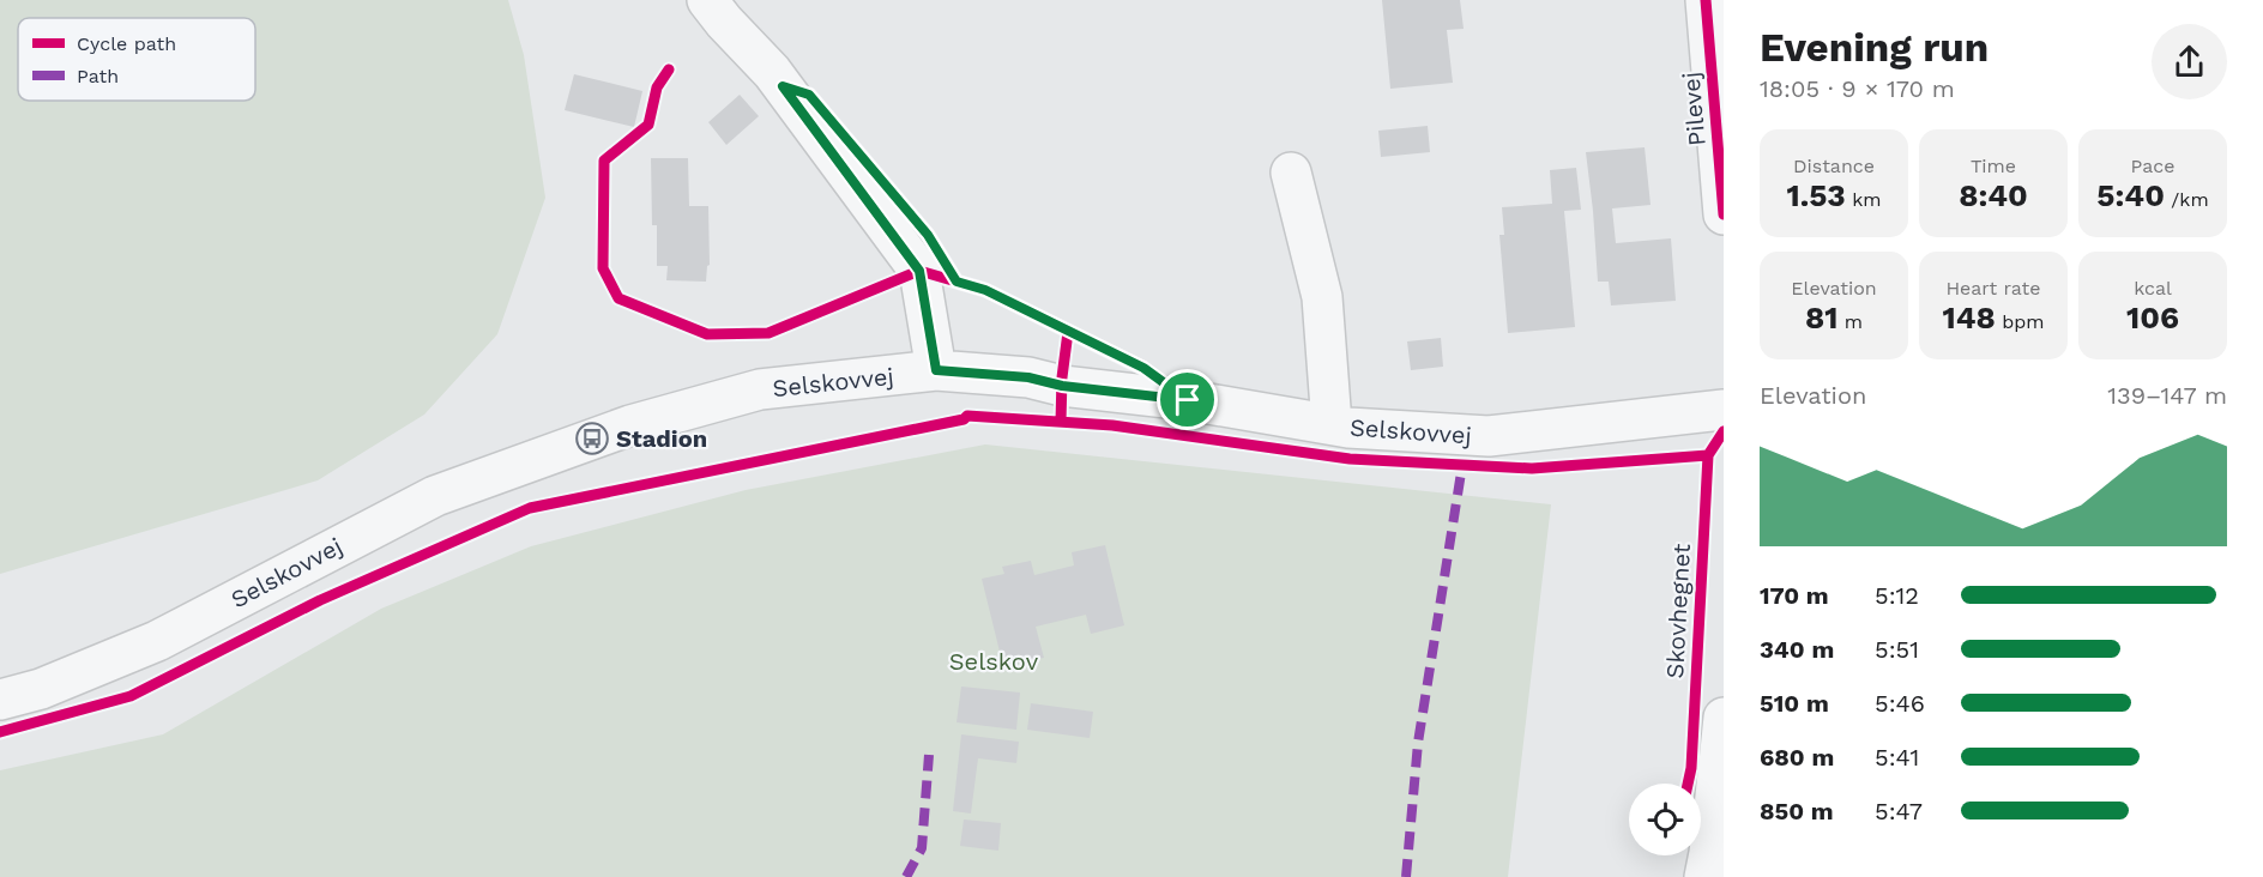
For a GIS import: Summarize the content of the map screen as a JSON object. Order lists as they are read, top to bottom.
{
  "streets": {
    "street": ["Pilevej", "Selskovvej"],
    "cycle path": ["Skovhegnet"]
  },
  "parks": ["Selskov"],
  "places": {
    "bus stop": ["Stadion"]
  },
  "legend": ["Cycle path", "Path"],
  "page": {
    "heading": ["Evening run", "18:05 · 9 × 170 m"],
    "stats": [
      ["Distance", "1.53 km"],
      ["Time", "8:40"],
      ["Pace", "5:40 /km"],
      ["Elevation", "81 m"],
      ["Heart rate", "148 bpm"],
      ["kcal", "106"]
    ],
    "chart": ["Elevation", "139–147 m"],
    "list": [
      {
        "name": "170 m",
        "note": "5:12"
      },
      {
        "name": "340 m",
        "note": "5:51"
      },
      {
        "name": "510 m",
        "note": "5:46"
      },
      {
        "name": "680 m",
        "note": "5:41"
      },
      {
        "name": "850 m",
        "note": "5:47"
      }
    ]
  }
}
